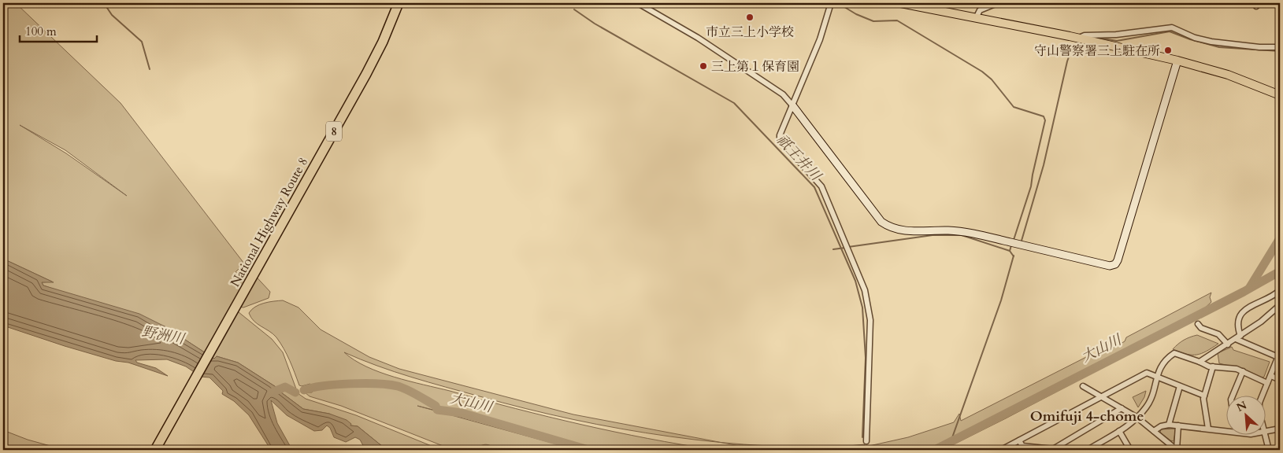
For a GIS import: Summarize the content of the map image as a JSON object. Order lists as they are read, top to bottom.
{
  "streets": {
    "highway": ["8", "National Highway Route 8"]
  },
  "districts": ["Omifuji 4-chome"],
  "water": ["祇王井川", "野洲川", "大山川"],
  "places": ["市立三上小学校", "守山警察署三上駐在所", "三上第１保育園"],
  "scale_bar": "100 m",
  "north": "top left"
}
